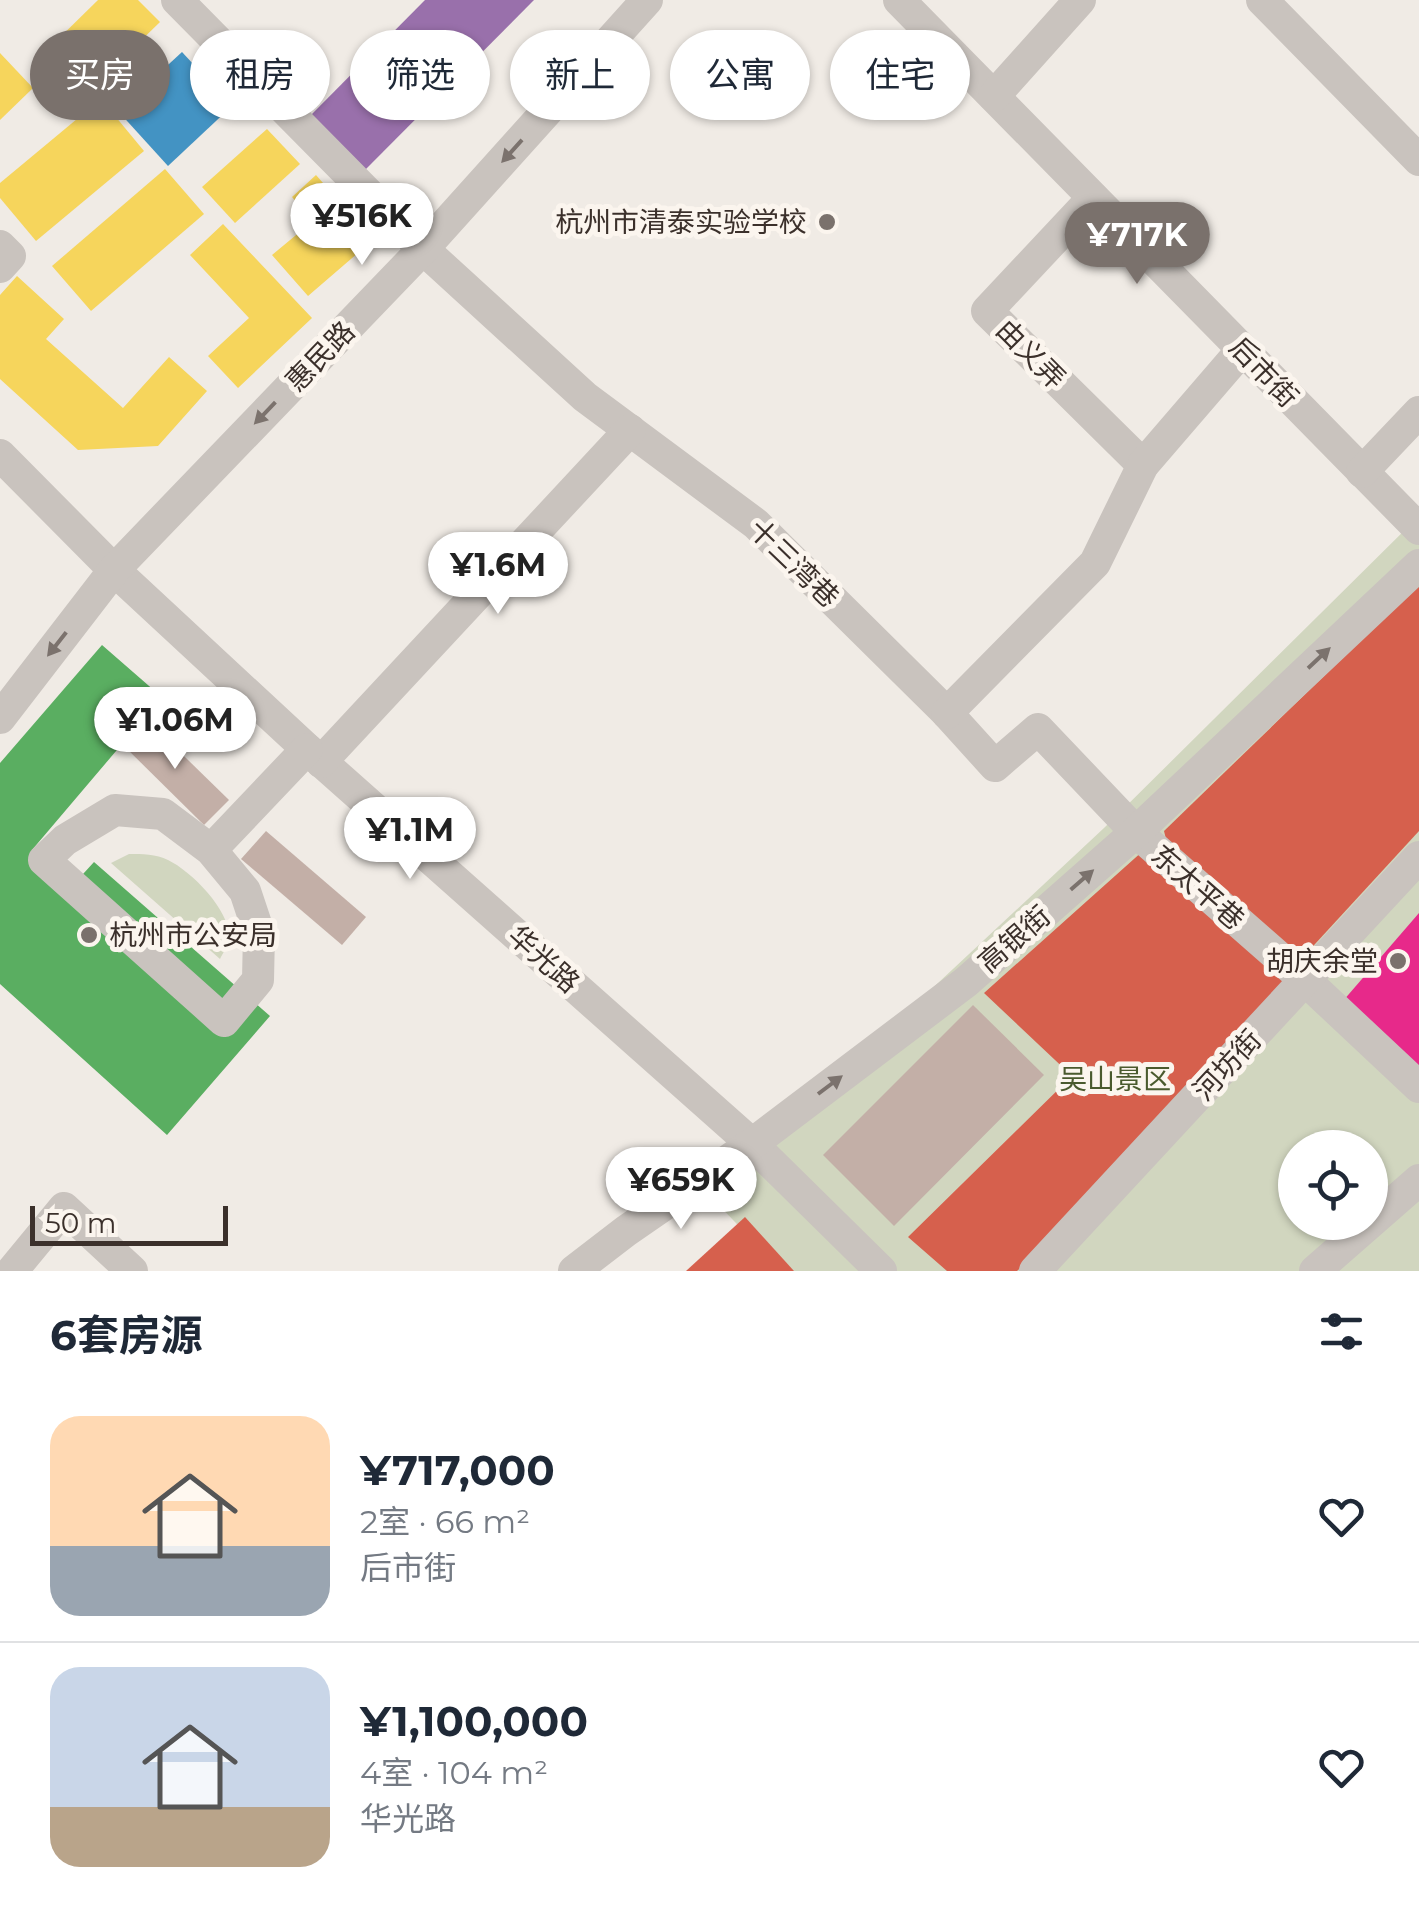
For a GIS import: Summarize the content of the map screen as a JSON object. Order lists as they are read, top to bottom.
{
  "streets": {
    "street": [
      "由义弄",
      "惠民路",
      "后市街",
      "十三湾巷",
      "东太平巷",
      "高银街",
      "华光路",
      "河坊街"
    ]
  },
  "crossings": [
    ["由义弄", "后市街"],
    ["惠民路", "十三湾巷"],
    ["惠民路", "华光路"],
    ["十三湾巷", "东太平巷"],
    ["十三湾巷", "高银街"],
    ["东太平巷", "高银街"],
    ["东太平巷", "河坊街"],
    ["高银街", "华光路"]
  ],
  "parks": ["吴山景区"],
  "places": ["杭州市清泰实验学校", "杭州市公安局", "胡庆余堂"],
  "scale_bar": "50 m",
  "page": {
    "chip": [
      "买房",
      "租房",
      "筛选",
      "新上",
      "公寓",
      "住宅"
    ],
    "price": [
      "¥516K",
      "¥717K",
      "¥1.6M",
      "¥1.06M",
      "¥1.1M",
      "¥659K"
    ],
    "scale": "50 m",
    "heading": "6套房源",
    "list": [
      {
        "name": "¥717,000",
        "note": "2室 · 66 m² · 后市街"
      },
      {
        "name": "¥1,100,000",
        "note": "4室 · 104 m² · 华光路"
      }
    ]
  }
}
